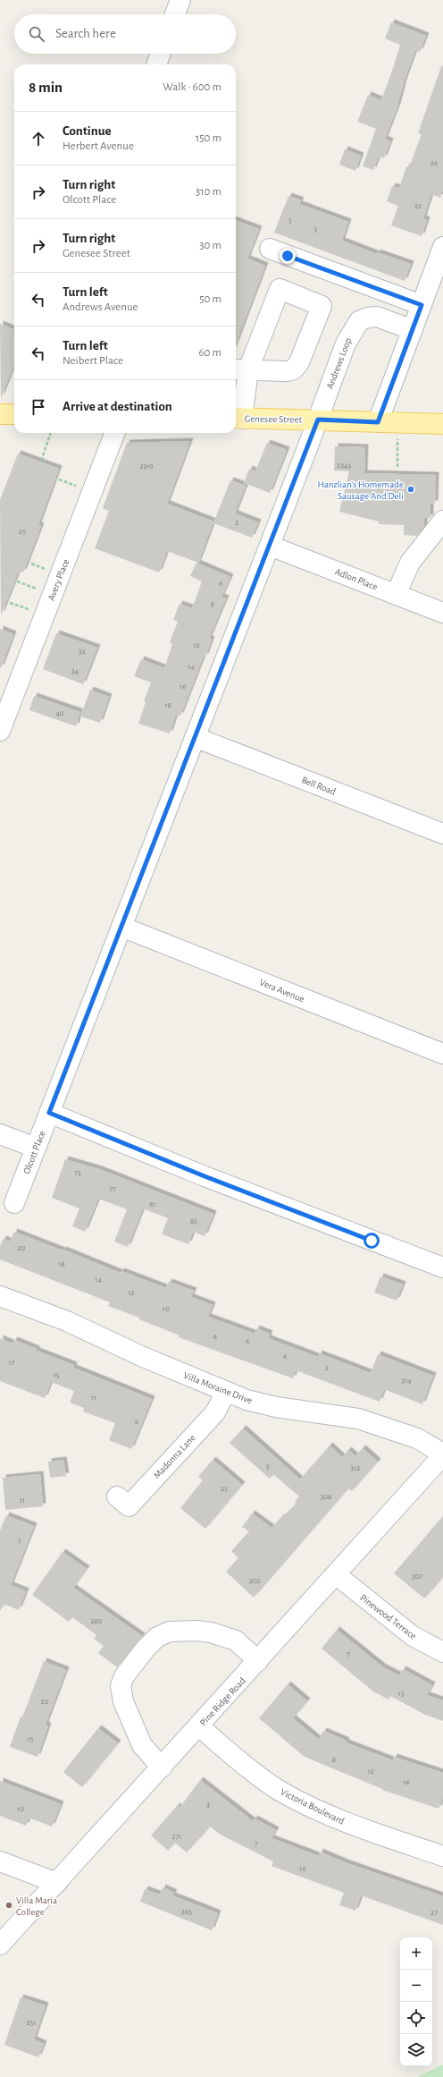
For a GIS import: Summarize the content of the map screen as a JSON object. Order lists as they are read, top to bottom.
{
  "streets": {
    "main road": ["Genesee Street"],
    "street": [
      "Andrews Loop",
      "Adlon Place",
      "Avery Place",
      "Bell Road",
      "Vera Avenue",
      "Olcott Place",
      "Villa Moraine Drive",
      "Madonna Lane",
      "Pinewood Terrace",
      "Pine Ridge Road",
      "Victoria Boulevard"
    ]
  },
  "crossings": [
    ["Andrews Loop", "Genesee Street"],
    ["Andrews Loop", "Olcott Place"],
    ["Genesee Street", "Olcott Place"],
    ["Adlon Place", "Olcott Place"],
    ["Bell Road", "Olcott Place"],
    ["Vera Avenue", "Olcott Place"],
    ["Villa Moraine Drive", "Madonna Lane"],
    ["Villa Moraine Drive", "Pine Ridge Road"],
    ["Pinewood Terrace", "Pine Ridge Road"],
    ["Pine Ridge Road", "Victoria Boulevard"]
  ],
  "places": ["Hanzlian's Homemade Sausage And Deli", "Villa Maria College"],
  "house_numbers": [
    "26",
    "22",
    "5",
    "3",
    "2343",
    "2319",
    "2",
    "25",
    "6",
    "8",
    "12",
    "32",
    "14",
    "34",
    "16",
    "18",
    "40",
    "73",
    "77",
    "81",
    "85",
    "20",
    "18",
    "14",
    "12",
    "10",
    "8",
    "6",
    "4",
    "17",
    "2",
    "15",
    "314",
    "11",
    "6",
    "5",
    "312",
    "25",
    "308",
    "11",
    "7",
    "307",
    "300",
    "280",
    "7",
    "13",
    "20",
    "15",
    "8",
    "12",
    "16",
    "3",
    "10",
    "271",
    "7",
    "19",
    "265",
    "27",
    "251"
  ],
  "page": {
    "search": "Search here",
    "heading": ["8 min", "Walk · 600 m"],
    "list": [
      ["Continue", "Herbert Avenue", "150 m"],
      ["Turn right", "Olcott Place", "310 m"],
      ["Turn right", "Genesee Street", "30 m"],
      ["Turn left", "Andrews Avenue", "50 m"],
      ["Turn left", "Neibert Place", "60 m"],
      "Arrive at destination"
    ],
    "map_buttons": ["+", "−"]
  }
}
